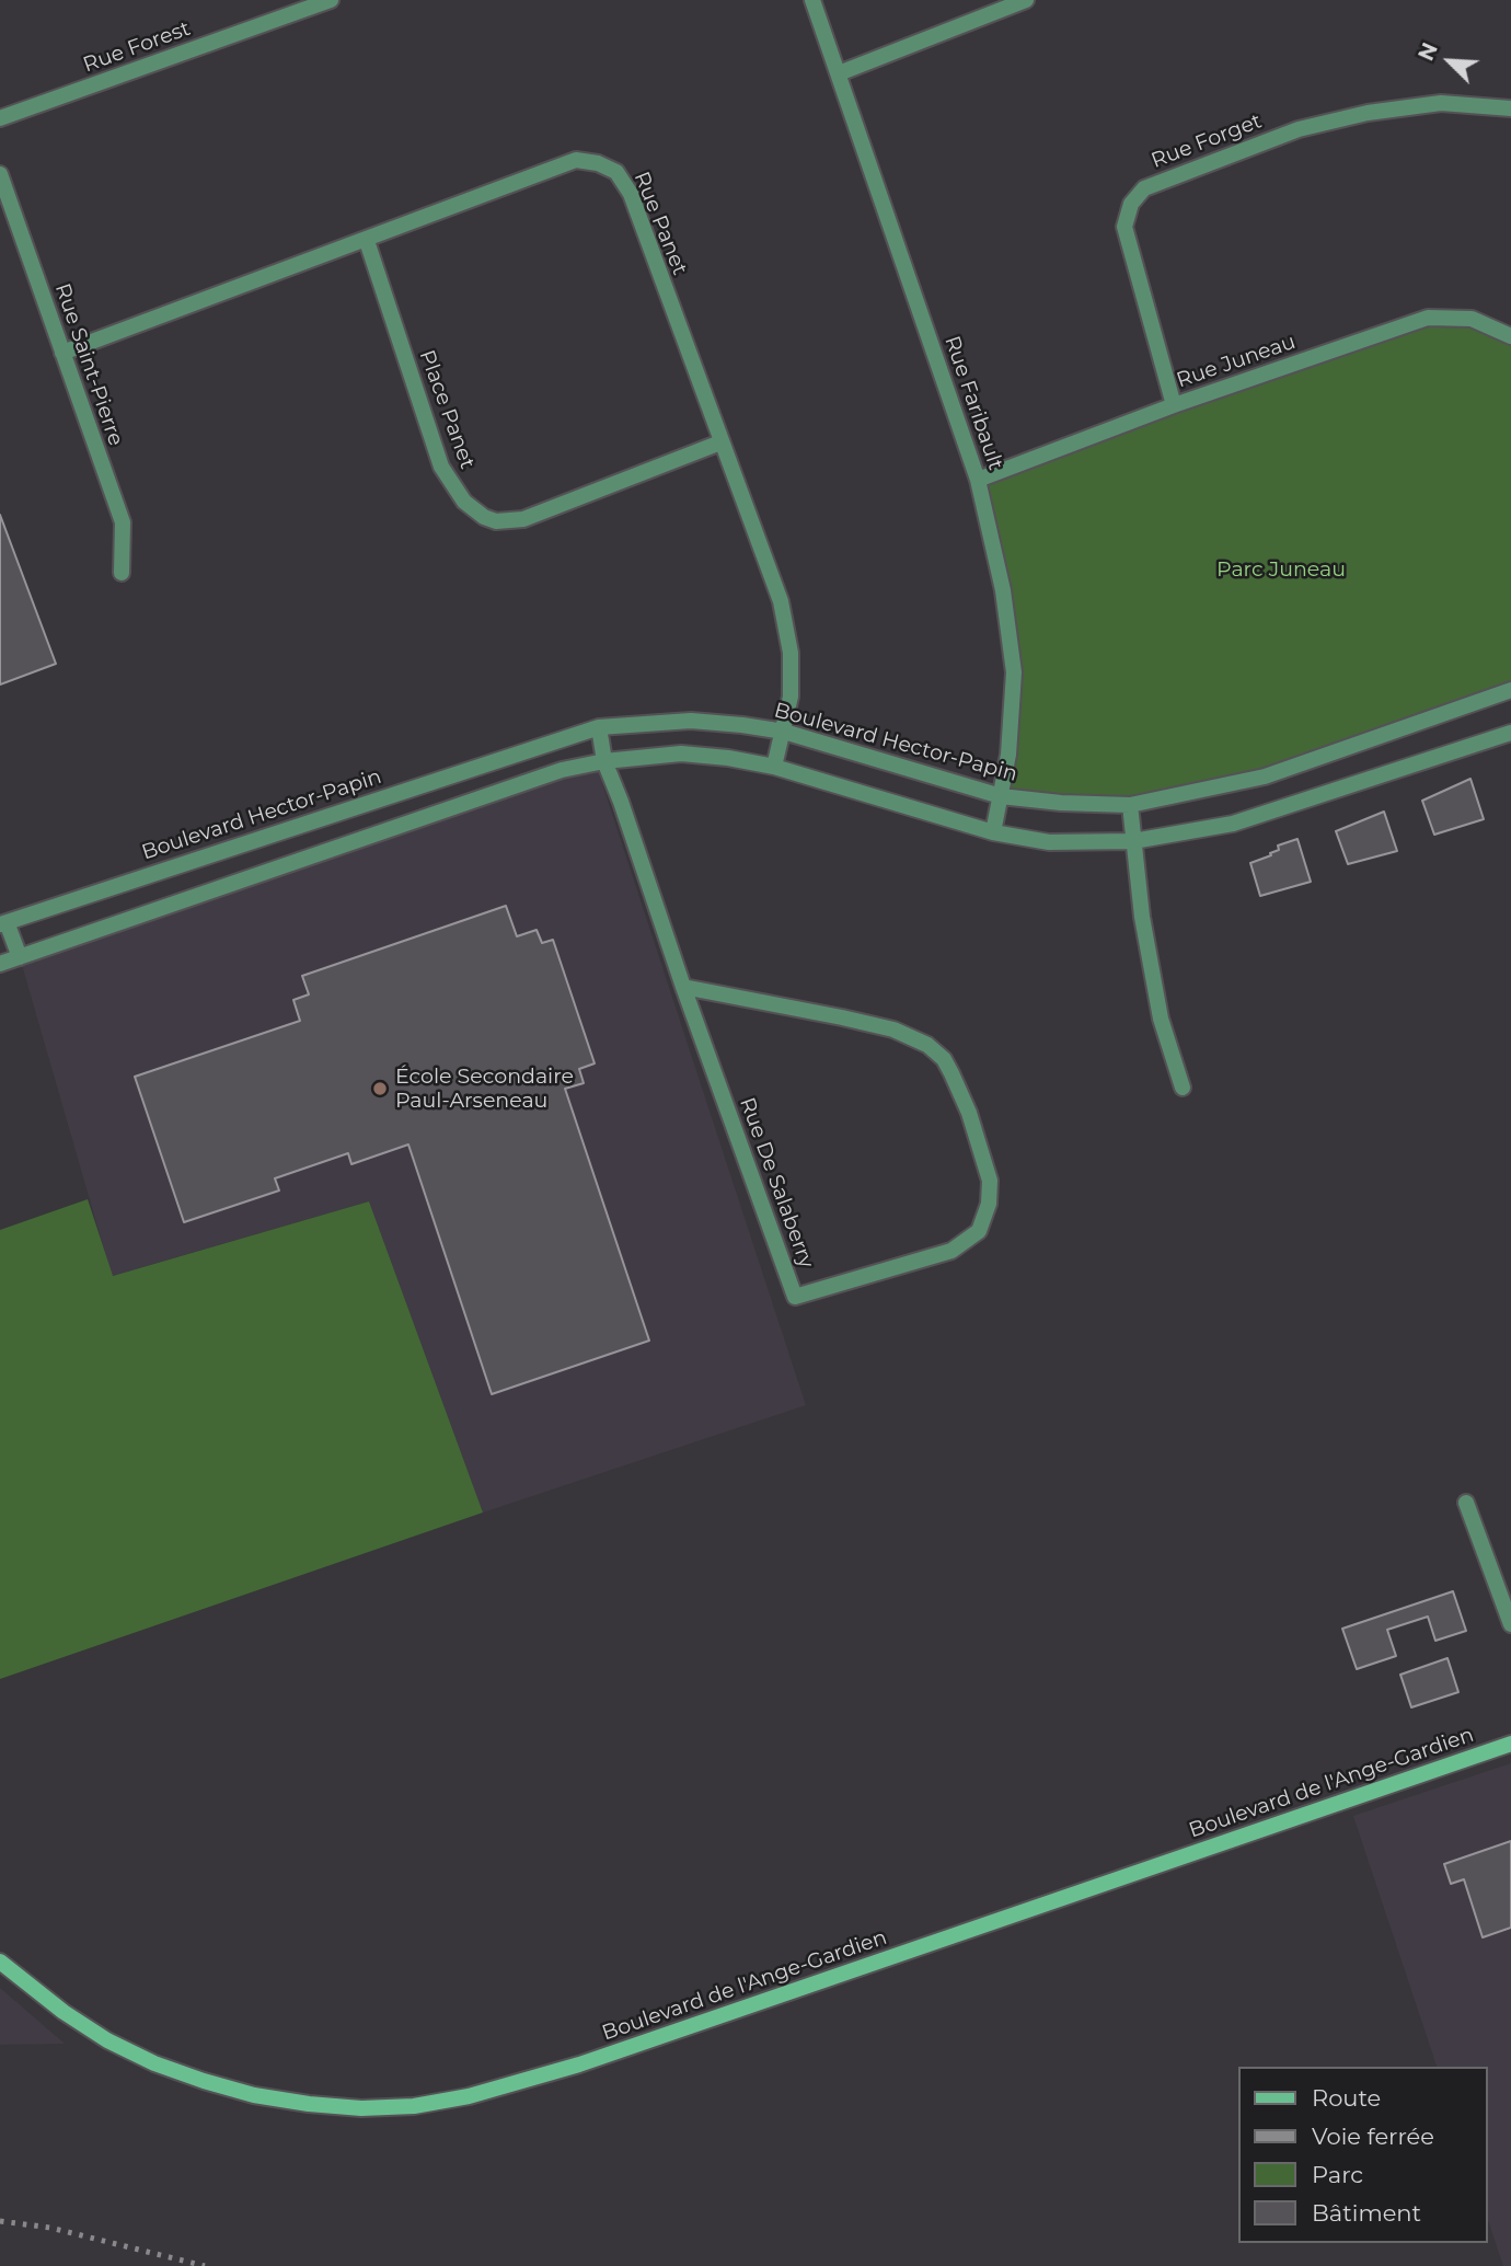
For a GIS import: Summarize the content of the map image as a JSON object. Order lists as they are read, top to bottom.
{
  "streets": {
    "main road": ["Boulevard de l'Ange-Gardien"],
    "street": [
      "Rue Forest",
      "Rue Forget",
      "Rue Panet",
      "Rue Juneau",
      "Rue Saint-Pierre",
      "Rue Faribault",
      "Place Panet",
      "Boulevard Hector-Papin",
      "Rue De Salaberry"
    ]
  },
  "crossings": [
    ["Rue Forget", "Rue Juneau"],
    ["Rue Panet", "Rue Saint-Pierre"],
    ["Rue Panet", "Place Panet"],
    ["Rue Panet", "Boulevard Hector-Papin"],
    ["Rue Juneau", "Rue Faribault"],
    ["Rue Faribault", "Boulevard Hector-Papin"],
    ["Boulevard Hector-Papin", "Rue De Salaberry"]
  ],
  "parks": ["Parc Juneau"],
  "places": ["École Secondaire Paul-Arseneau"],
  "legend": [
    "Route",
    "Voie ferrée",
    "Parc",
    "Bâtiment"
  ],
  "north": "top left"
}
